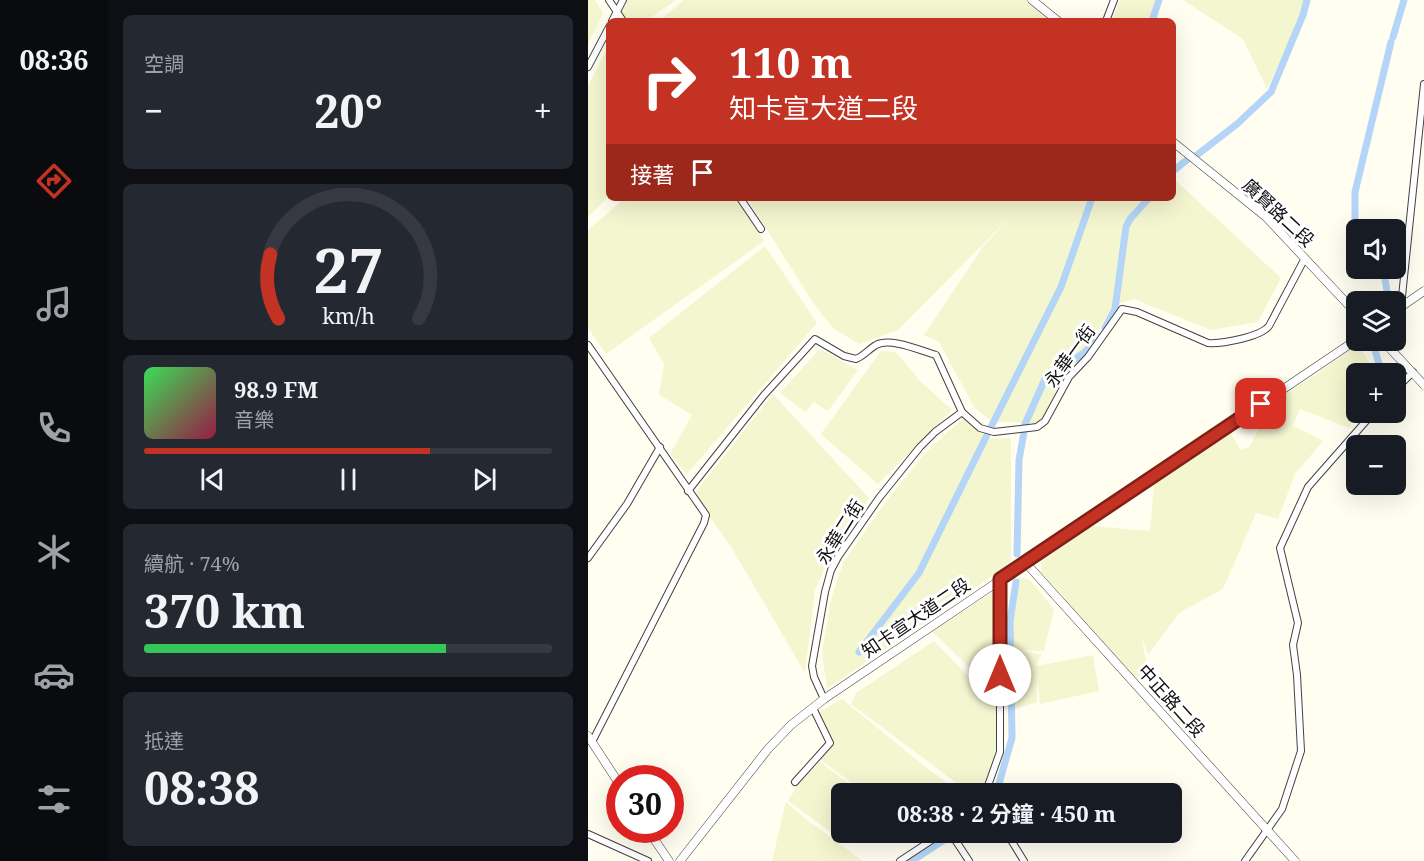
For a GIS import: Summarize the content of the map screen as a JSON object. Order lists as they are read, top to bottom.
{
  "streets": {
    "street": [
      "廣賢路二段",
      "永華一街",
      "永華二街",
      "知卡宣大道二段",
      "中正路二段"
    ]
  },
  "crossings": [
    ["廣賢路二段", "永華一街"],
    ["永華一街", "永華二街"],
    ["永華二街", "知卡宣大道二段"],
    ["知卡宣大道二段", "中正路二段"]
  ],
  "page": {
    "tabs": "08:36",
    "tile": [
      "空調",
      ["續航 · 74%", "370 km"],
      ["抵達", "08:38"]
    ],
    "turn": ["110 m", "知卡宣大道二段"],
    "heat": ["−", "20°", "+"],
    "then": "接著",
    "map_buttons": ["+", "−"],
    "song": ["98.9 FM", "音樂"],
    "limit": "30",
    "trip": "08:38 · 2 分鐘 · 450 m",
    "gauge": ["27", "km/h"]
  }
}
